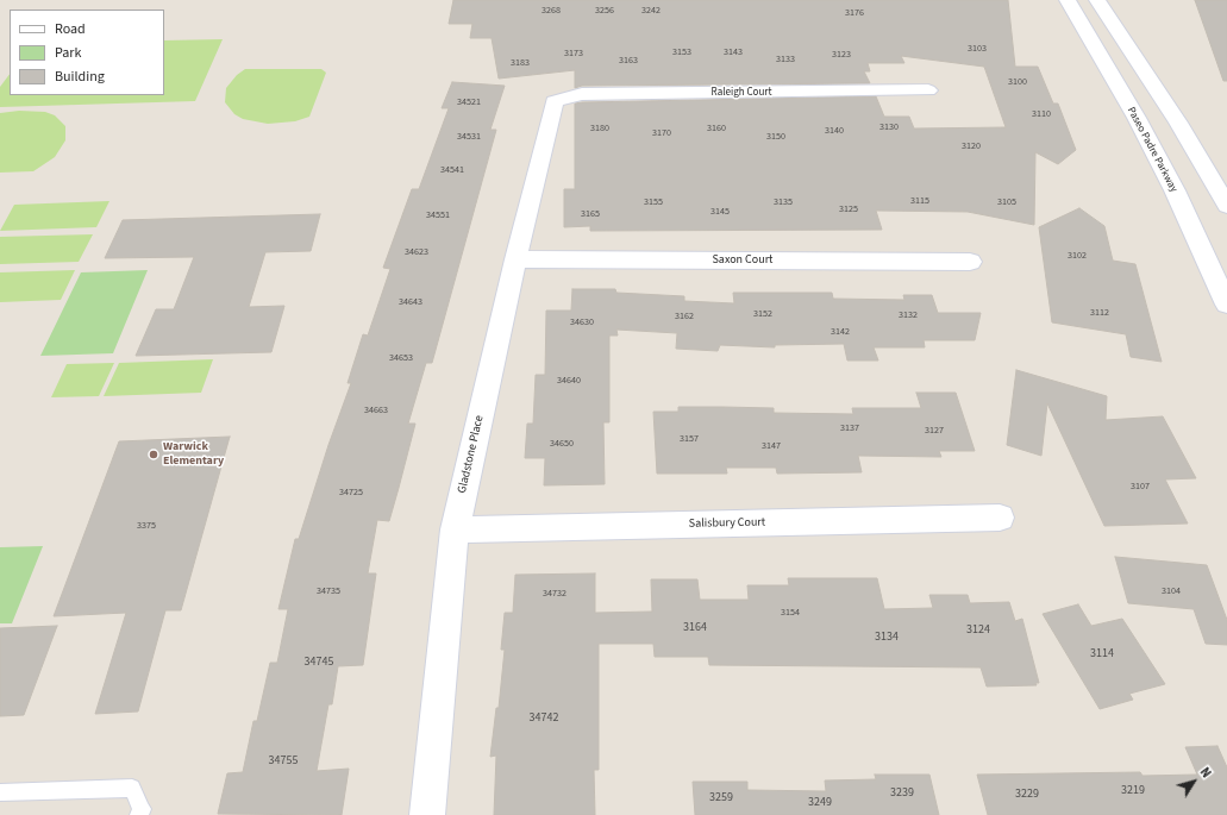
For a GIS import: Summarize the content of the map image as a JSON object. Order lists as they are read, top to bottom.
{
  "streets": {
    "street": [
      "Raleigh Court",
      "Paseo Padre Parkway",
      "Saxon Court",
      "Gladstone Place",
      "Salisbury Court"
    ]
  },
  "crossings": [
    ["Raleigh Court", "Gladstone Place"],
    ["Saxon Court", "Gladstone Place"],
    ["Gladstone Place", "Salisbury Court"]
  ],
  "places": ["Warwick Elementary"],
  "house_numbers": [
    "3268",
    "3256",
    "3242",
    "3176",
    "3103",
    "3153",
    "3143",
    "3173",
    "3123",
    "3133",
    "3163",
    "3183",
    "3100",
    "34521",
    "3110",
    "3130",
    "3180",
    "3160",
    "3140",
    "3170",
    "34531",
    "3150",
    "3120",
    "34541",
    "3115",
    "3155",
    "3135",
    "3105",
    "3125",
    "3145",
    "3165",
    "34551",
    "34623",
    "3102",
    "34643",
    "3112",
    "3152",
    "3132",
    "3162",
    "34630",
    "3142",
    "34653",
    "34640",
    "34663",
    "3137",
    "3127",
    "3157",
    "34650",
    "3147",
    "3107",
    "34725",
    "3375",
    "34735",
    "3104",
    "34732",
    "3154",
    "3164",
    "3124",
    "3134",
    "3114",
    "34745",
    "34742",
    "34755",
    "3219",
    "3239",
    "3229",
    "3259",
    "3249"
  ],
  "legend": ["Road", "Park", "Building"],
  "north": "top right"
}
